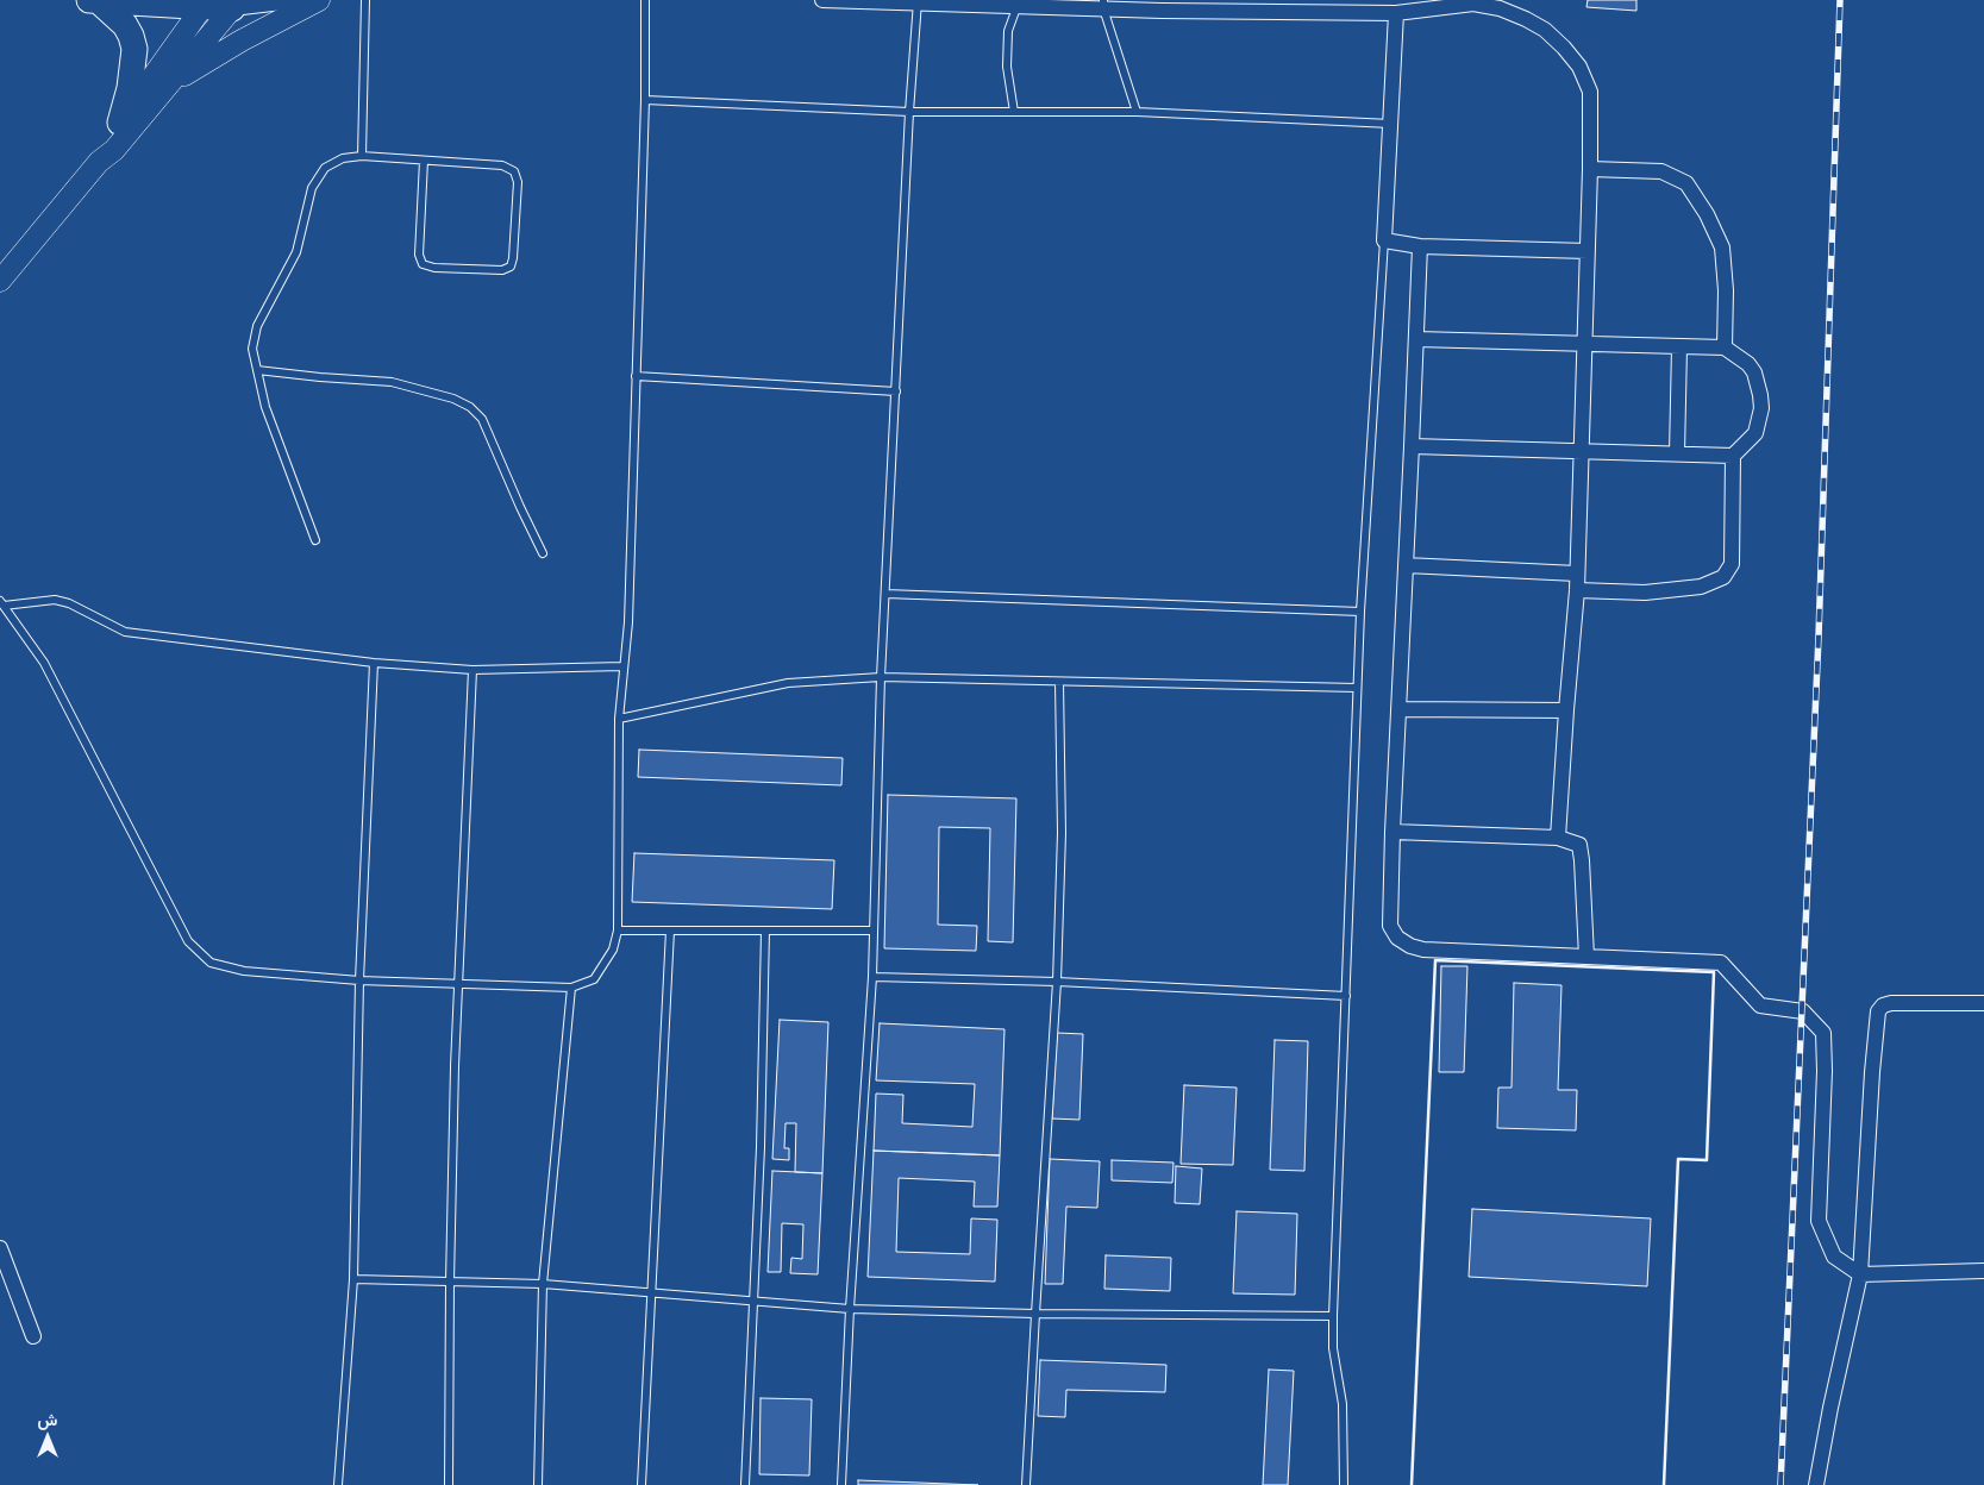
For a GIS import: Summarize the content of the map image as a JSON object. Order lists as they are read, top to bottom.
{
  "north": "top"
}
